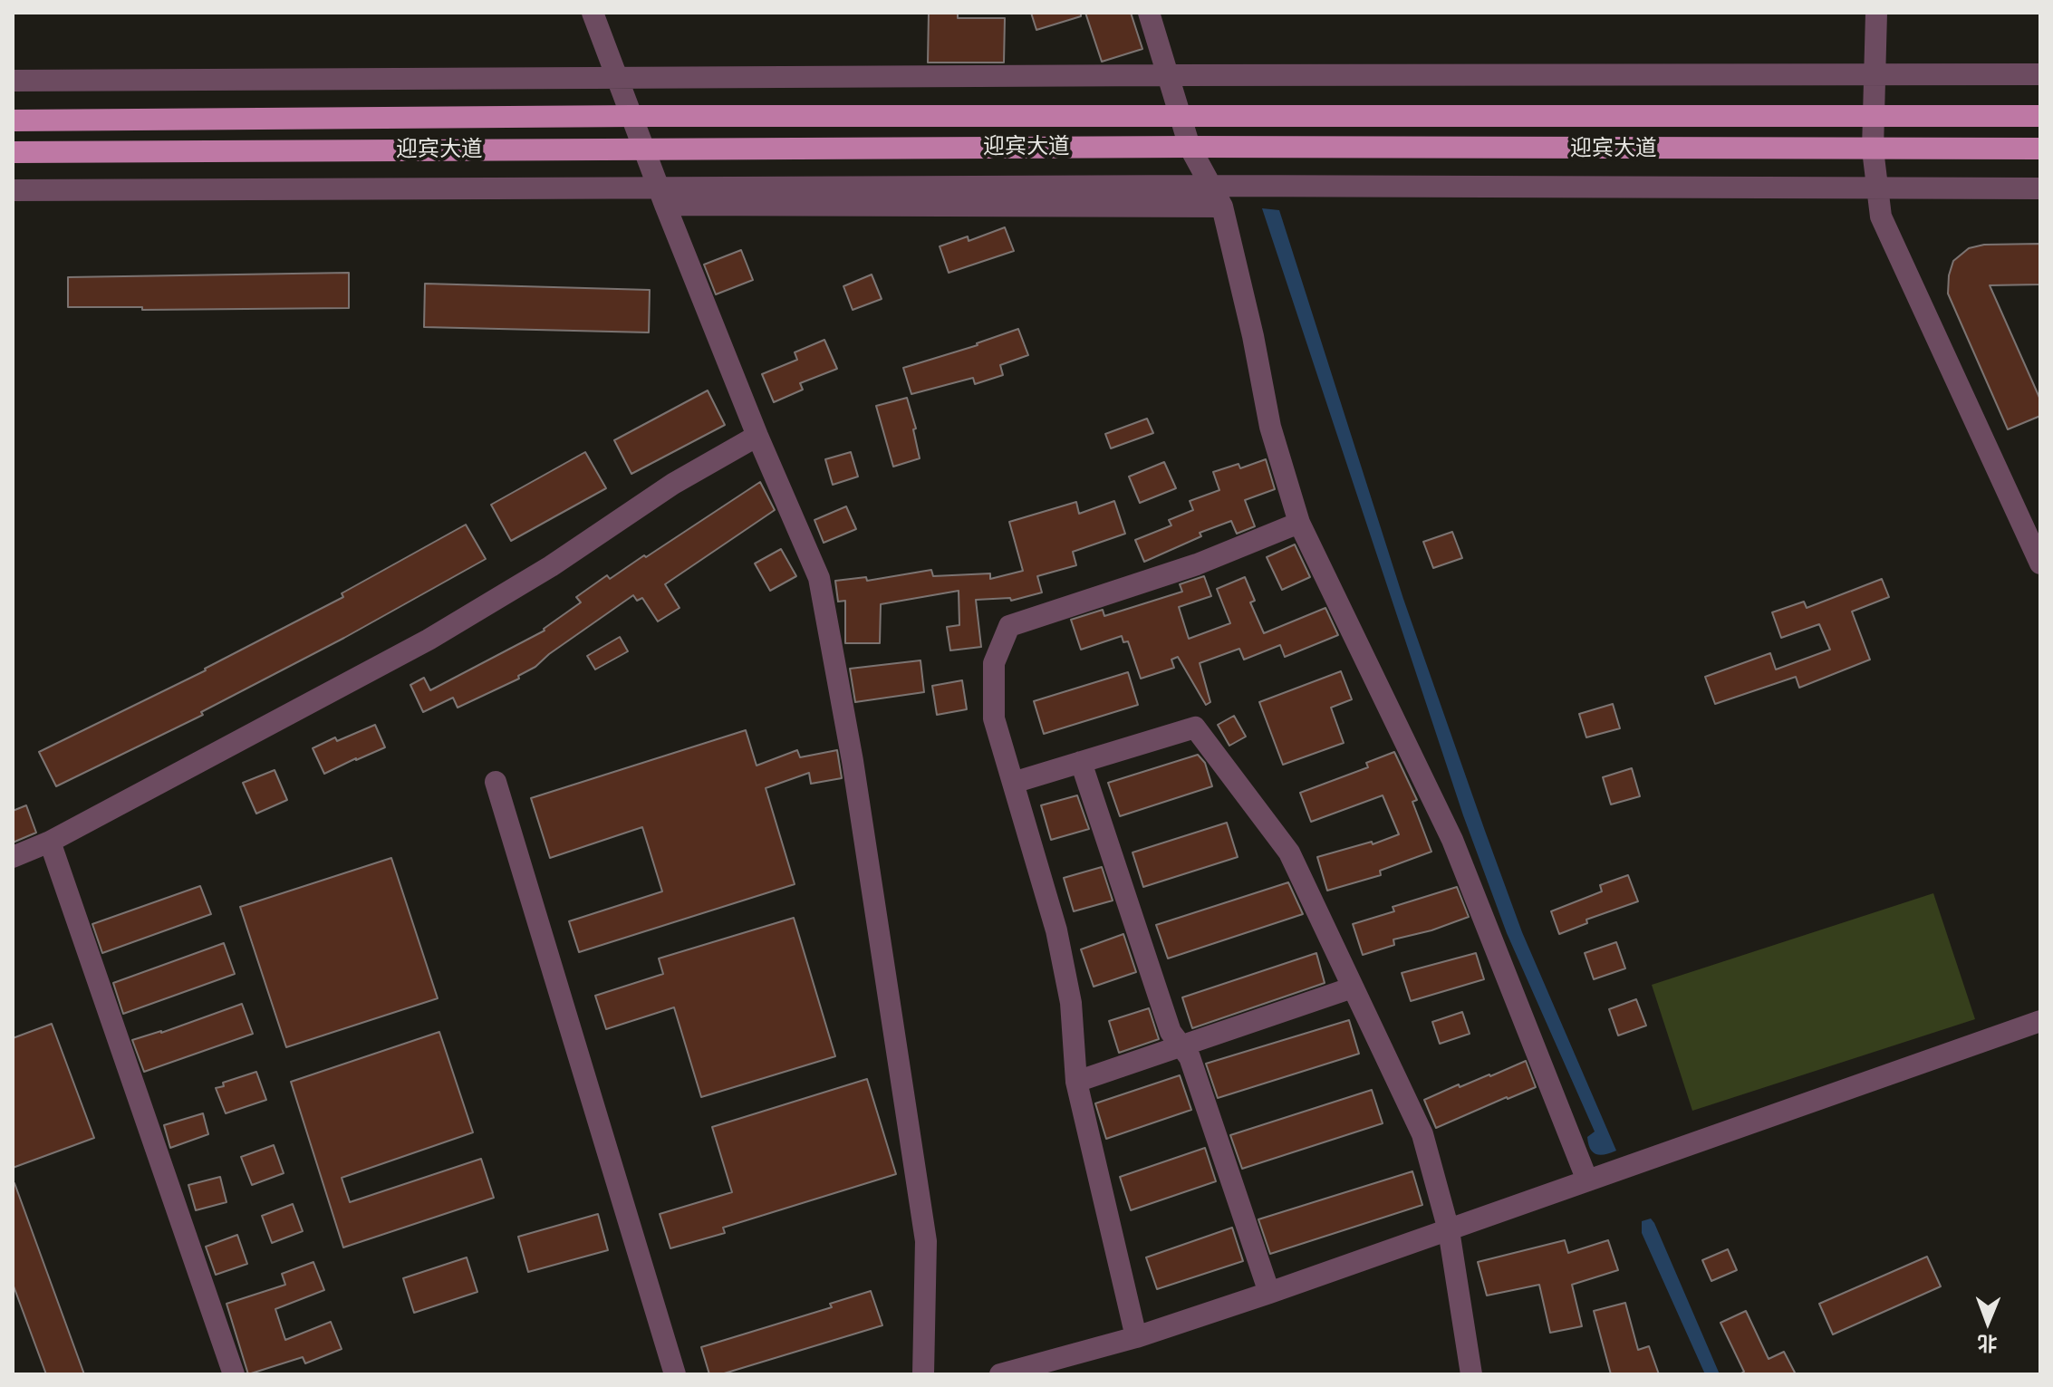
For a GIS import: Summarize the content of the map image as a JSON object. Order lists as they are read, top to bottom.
{
  "streets": {
    "main road": ["迎宾大道"]
  },
  "north": "bottom"
}
